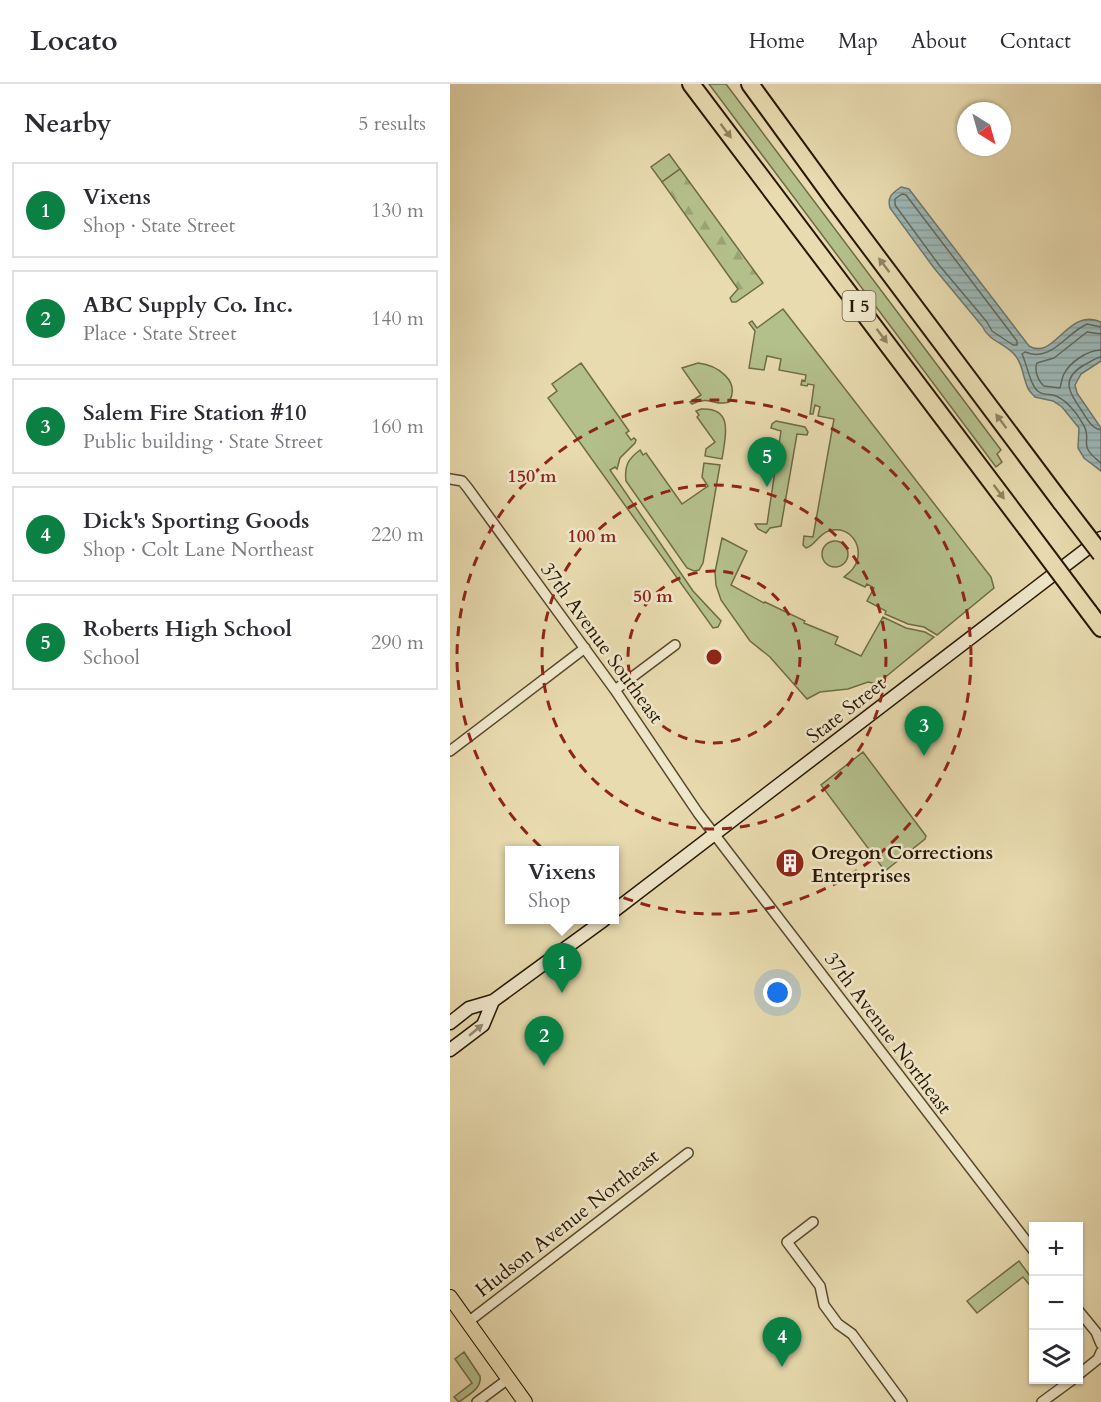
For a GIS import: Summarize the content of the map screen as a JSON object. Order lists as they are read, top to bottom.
{
  "streets": {
    "highway": ["I 5"],
    "main road": ["State Street"],
    "street": ["37th Avenue Southeast", "37th Avenue Northeast", "Hudson Avenue Northeast"]
  },
  "crossings": [
    ["37th Avenue Southeast", "State Street"],
    ["37th Avenue Southeast", "37th Avenue Northeast"],
    ["State Street", "37th Avenue Northeast"]
  ],
  "places": {
    "building": ["Oregon Corrections Enterprises"]
  },
  "north": "bottom right",
  "page": {
    "header": "Locato",
    "nav": [
      "Home",
      "Map",
      "About",
      "Contact"
    ],
    "heading": ["Nearby", "5 results"],
    "list": [
      {
        "mark": "1",
        "name": "Vixens",
        "note": "Shop · State Street",
        "value": "130 m"
      },
      {
        "mark": "2",
        "name": "ABC Supply Co. Inc.",
        "note": "Place · State Street",
        "value": "140 m"
      },
      {
        "mark": "3",
        "name": "Salem Fire Station #10",
        "note": "Public building · State Street",
        "value": "160 m"
      },
      {
        "mark": "4",
        "name": "Dick's Sporting Goods",
        "note": "Shop · Colt Lane Northeast",
        "value": "220 m"
      },
      {
        "mark": "5",
        "name": "Roberts High School",
        "note": "School",
        "value": "290 m"
      }
    ],
    "pins": [
      "5",
      "3",
      "1",
      "2",
      "4"
    ],
    "popup": ["Vixens", "Shop"],
    "map_buttons": ["+", "−"]
  },
  "rings": ["150 m", "100 m", "50 m"]
}
